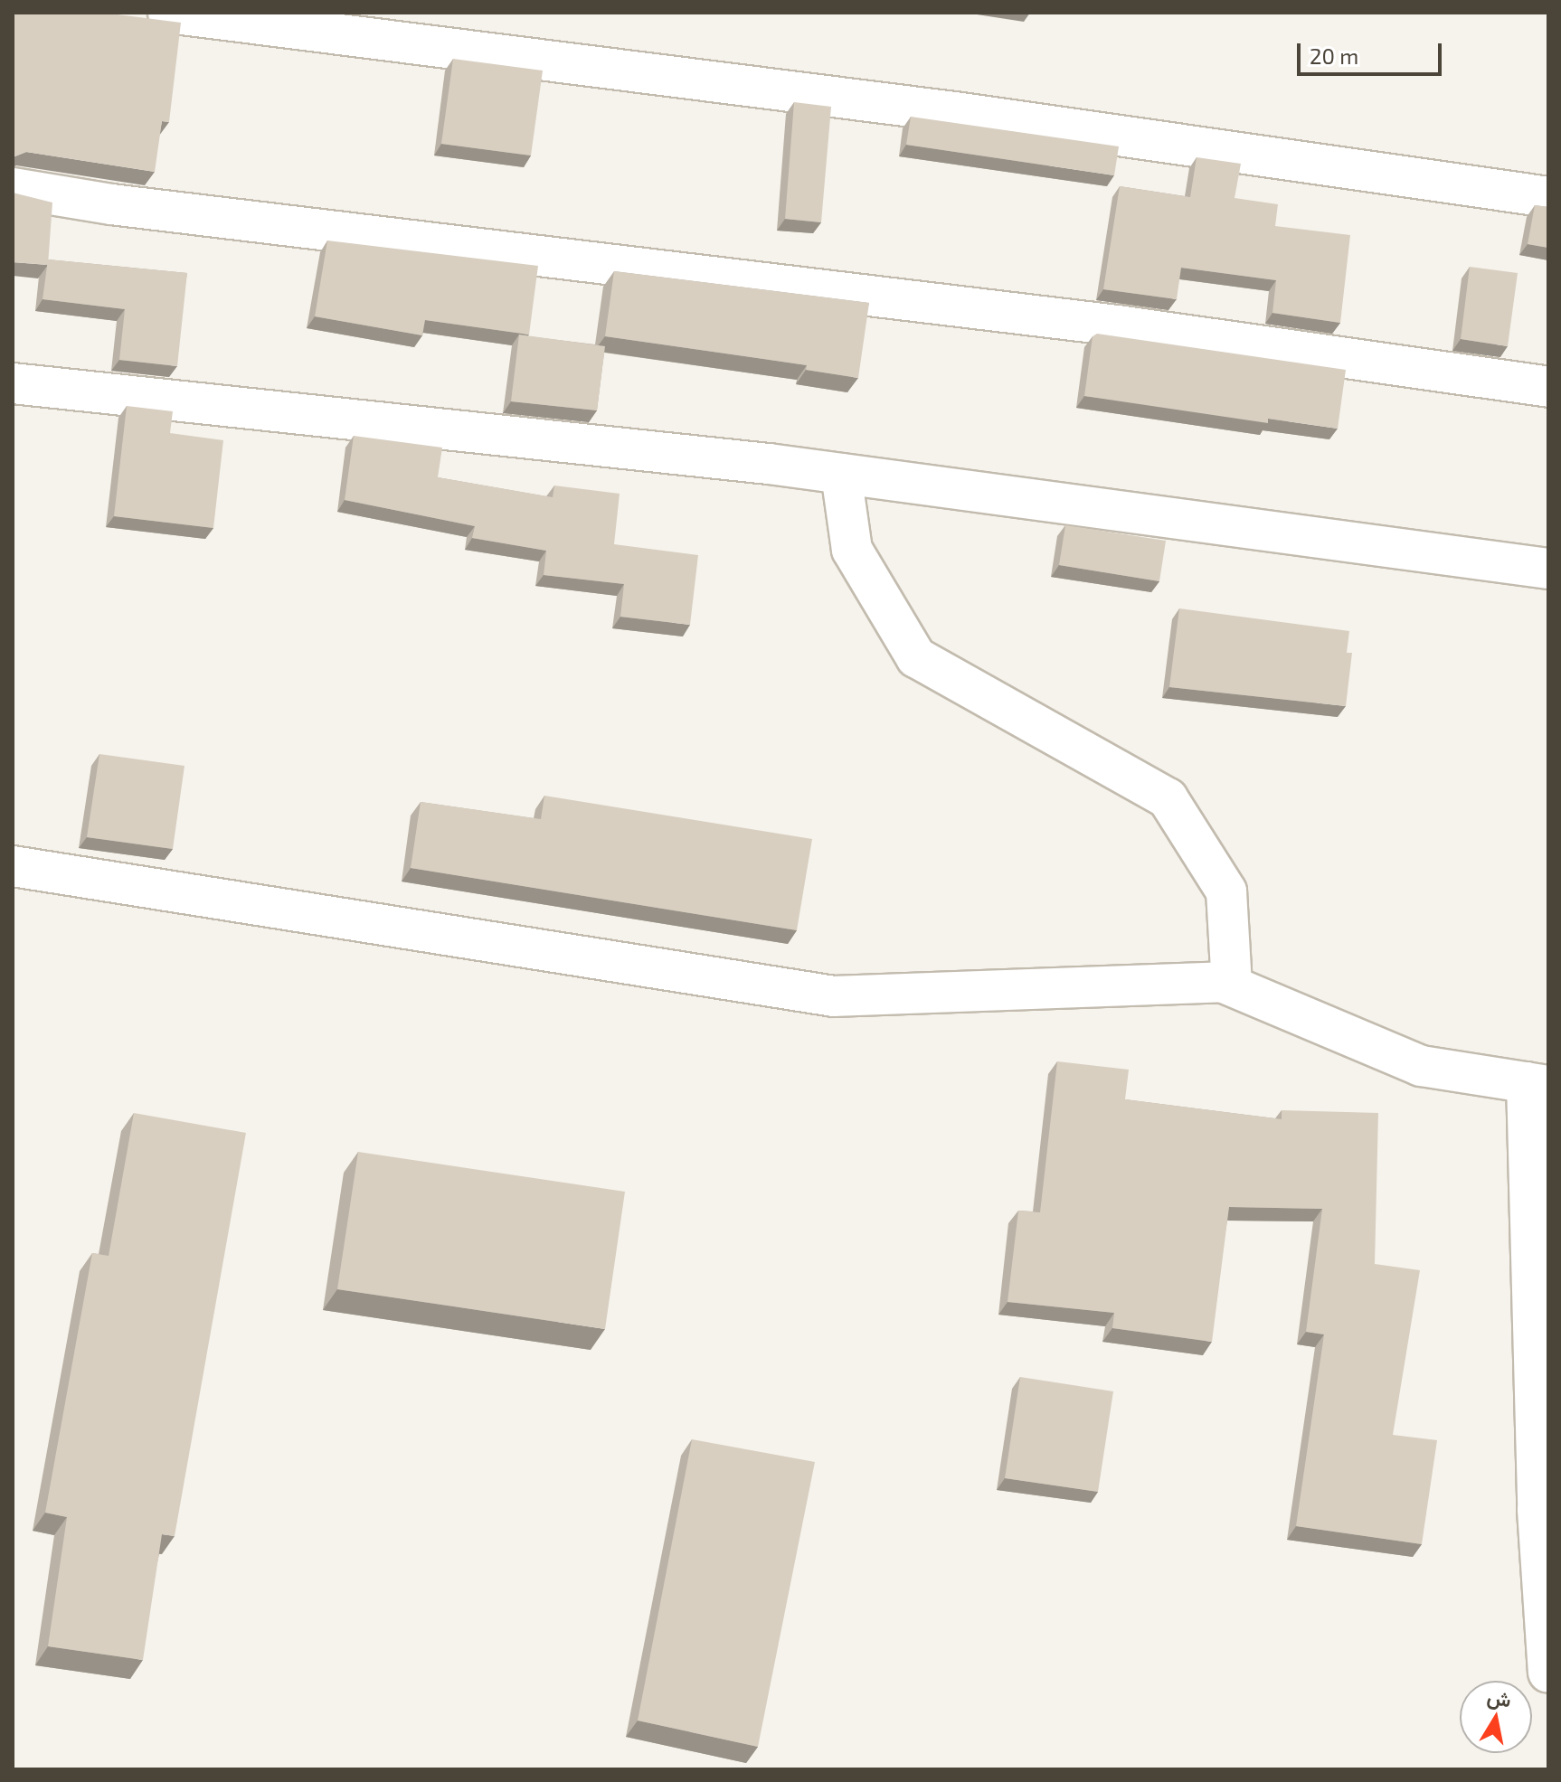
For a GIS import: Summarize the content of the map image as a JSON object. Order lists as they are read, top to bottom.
{
  "scale_bar": "20 m",
  "north": "top"
}
